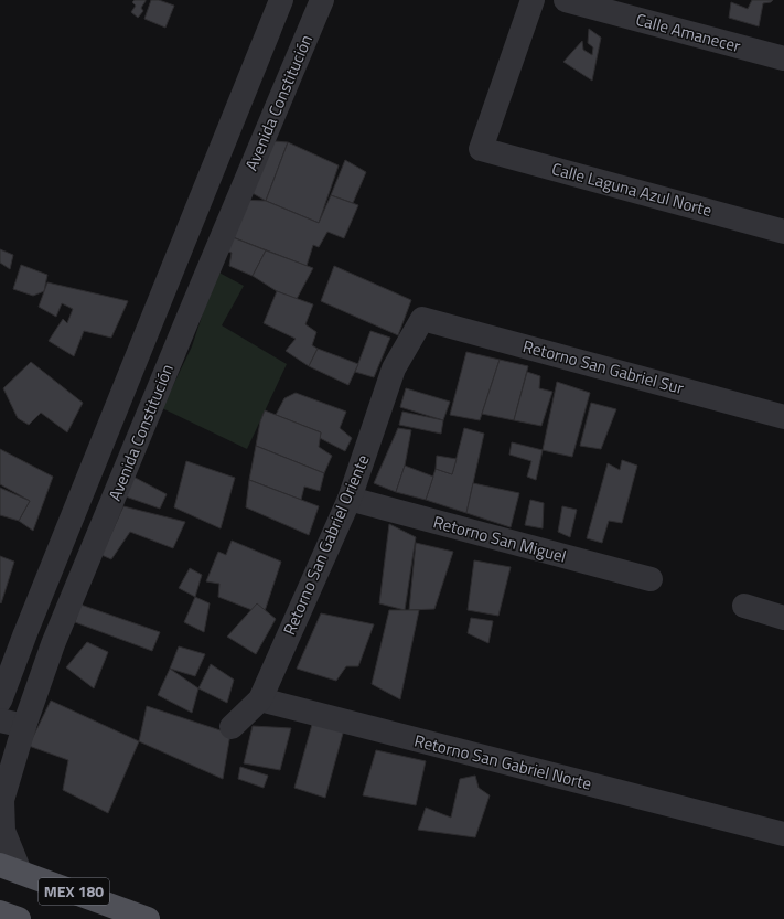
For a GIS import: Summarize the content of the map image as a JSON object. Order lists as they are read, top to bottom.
{
  "streets": {
    "main road": ["MEX 180"],
    "street": [
      "Calle Amanecer",
      "Avenida Constitución",
      "Calle Laguna Azul Norte",
      "Retorno San Gabriel Sur",
      "Retorno San Miguel",
      "Retorno San Gabriel Oriente",
      "Retorno San Gabriel Norte"
    ]
  },
  "crossings": [
    ["Avenida Constitución", "MEX 180"],
    ["Retorno San Gabriel Sur", "Retorno San Gabriel Oriente"],
    ["Retorno San Miguel", "Retorno San Gabriel Oriente"],
    ["Retorno San Gabriel Oriente", "Retorno San Gabriel Norte"]
  ]
}
